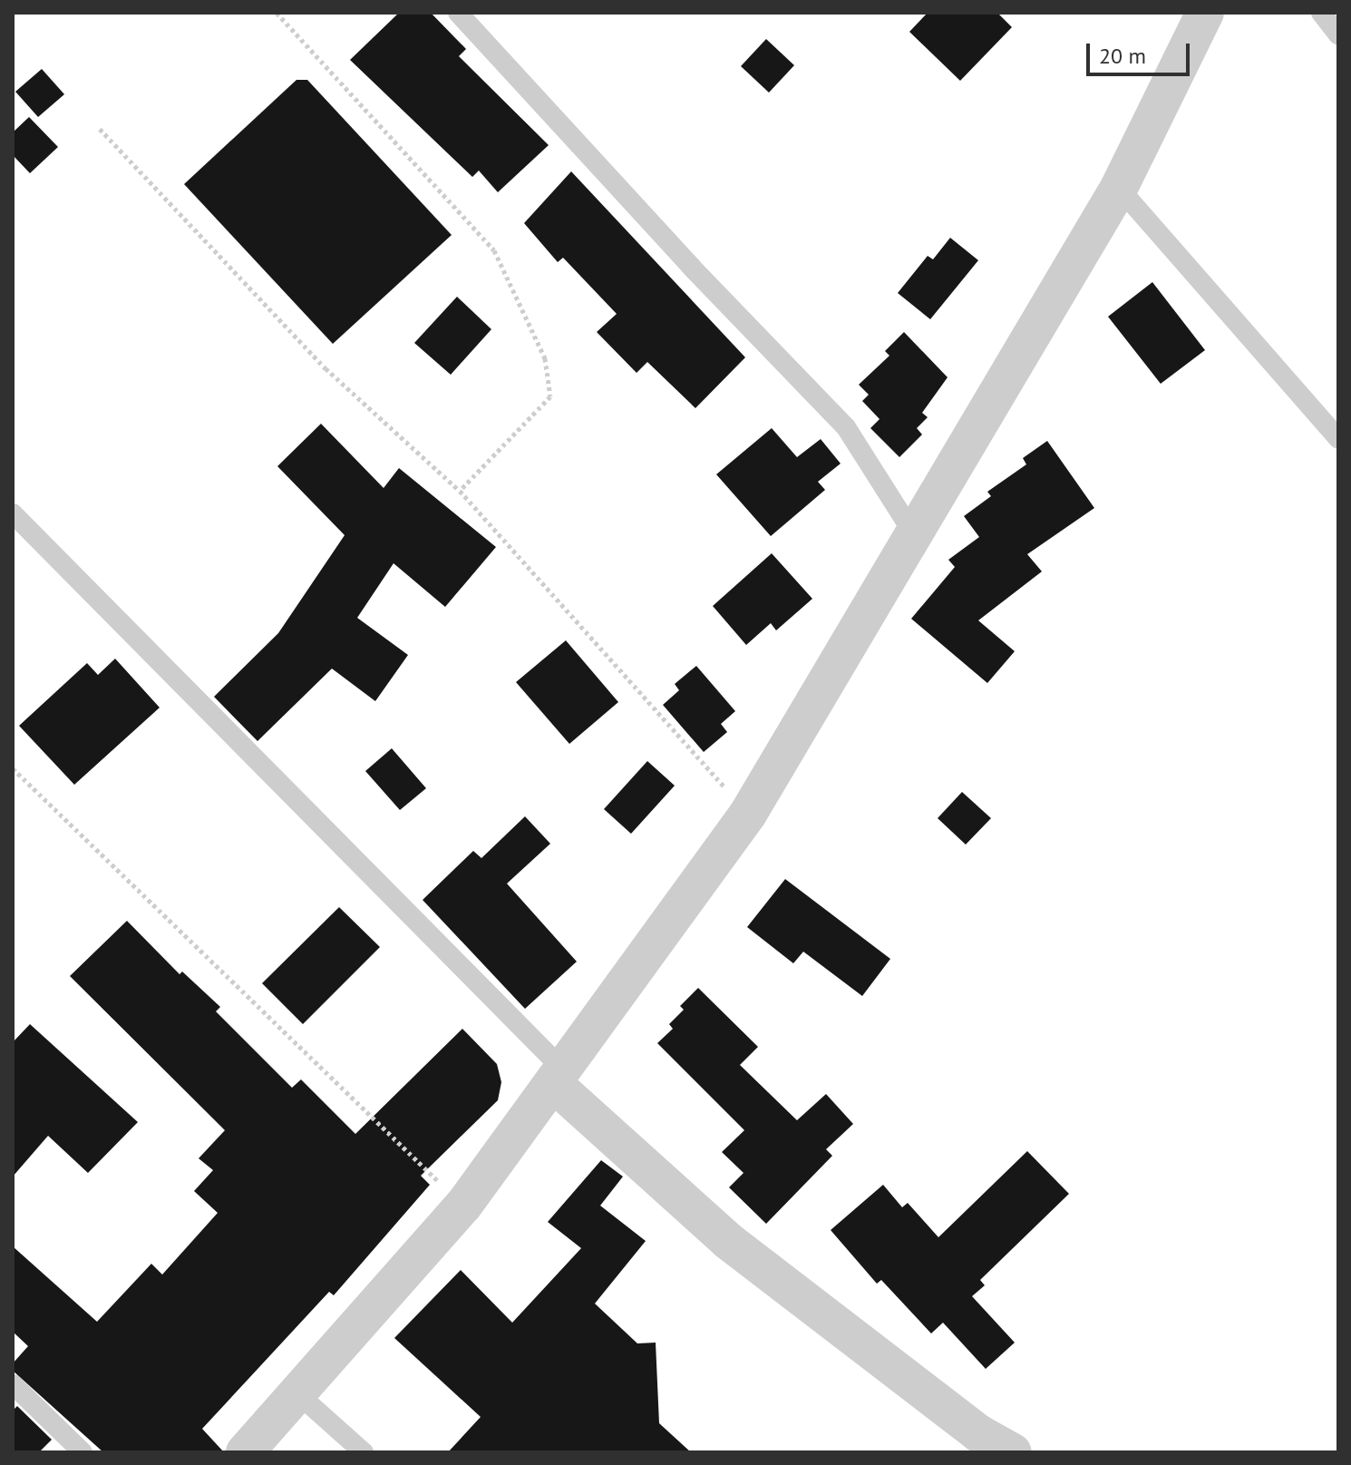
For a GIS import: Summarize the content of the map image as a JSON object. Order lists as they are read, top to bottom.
{
  "scale_bar": "20 m"
}
